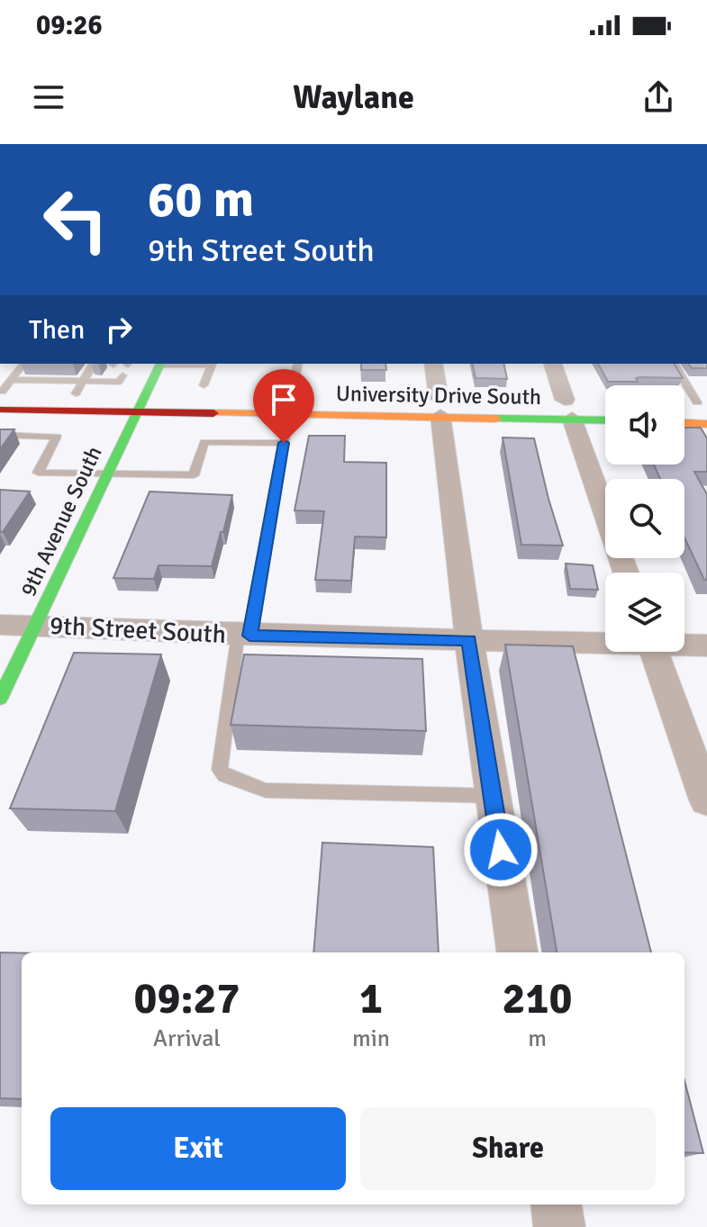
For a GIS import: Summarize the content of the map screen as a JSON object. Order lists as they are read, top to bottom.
{
  "streets": {
    "main road": ["University Drive South", "9th Avenue South"],
    "street": ["9th Street South"]
  },
  "crossings": [
    ["University Drive South", "9th Avenue South"],
    ["9th Avenue South", "9th Street South"]
  ],
  "page": {
    "status": "09:26",
    "header": "Waylane",
    "turn": ["60 m", "9th Street South"],
    "then": "Then",
    "eta": [
      "09:27",
      "Arrival",
      "1",
      "min",
      "210",
      "m"
    ],
    "buttons": ["Exit", "Share"]
  }
}
